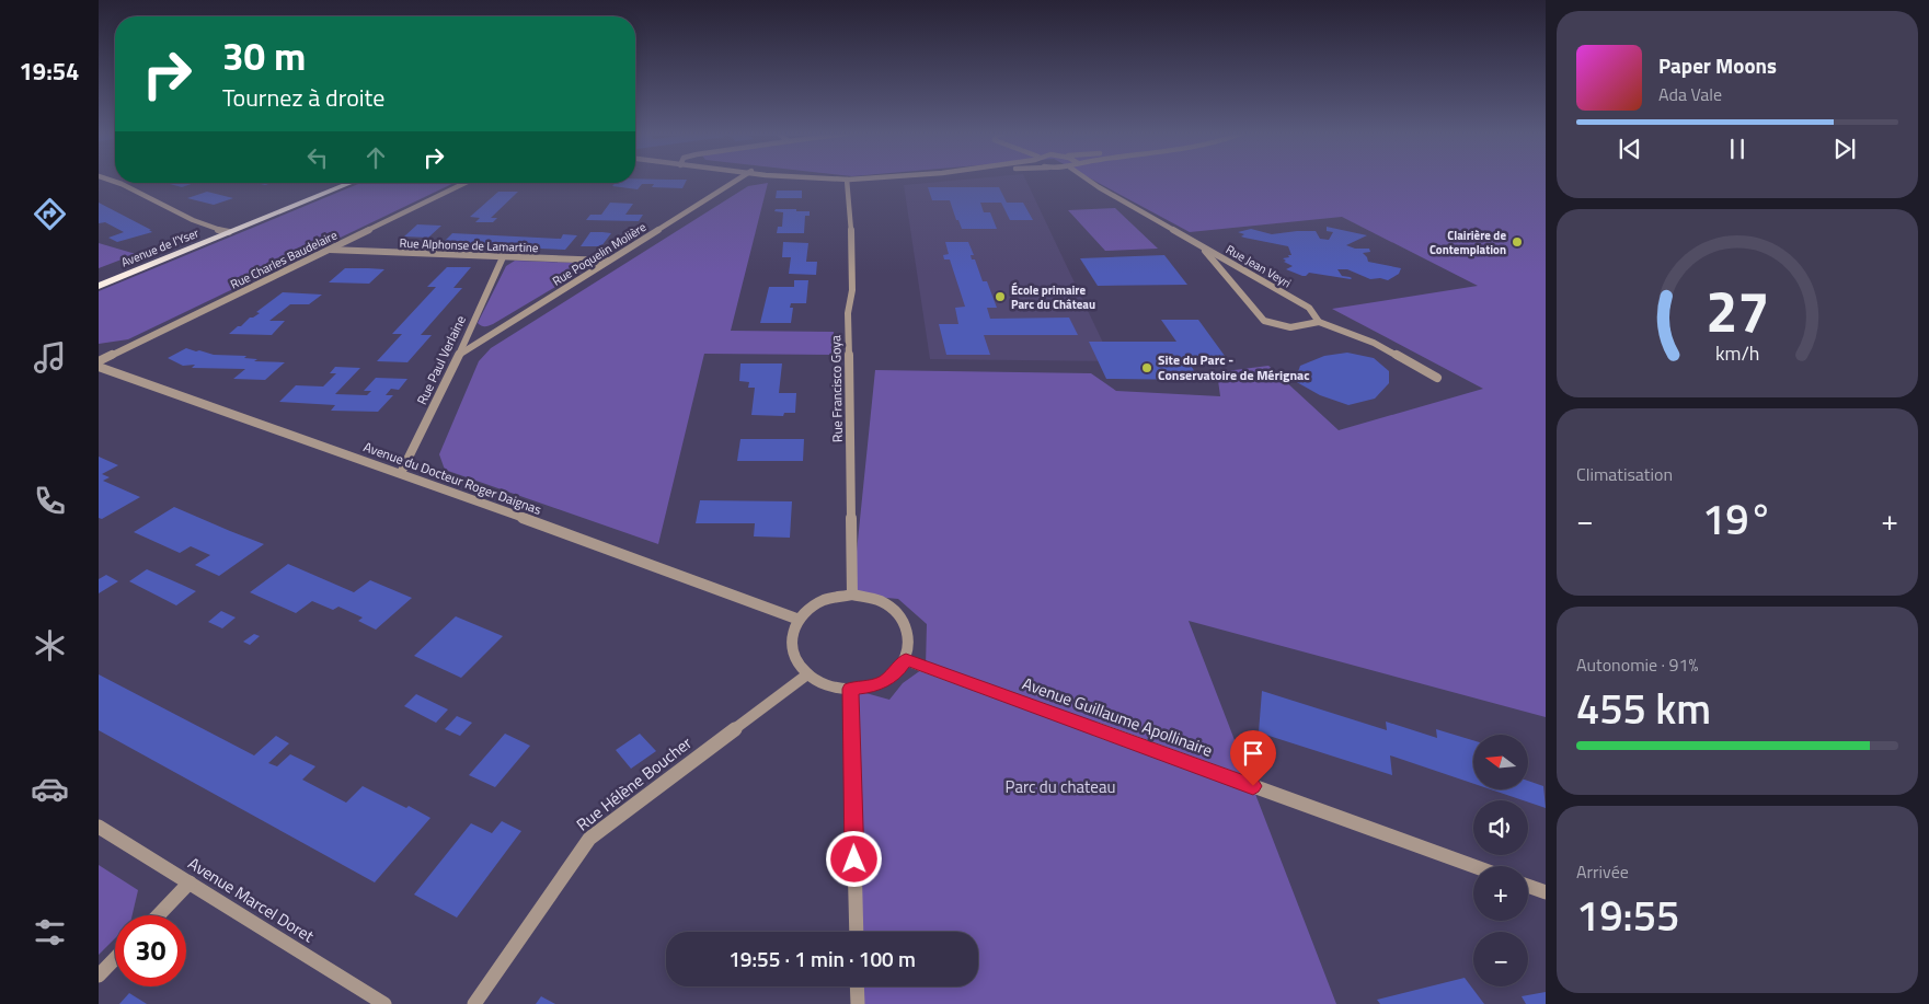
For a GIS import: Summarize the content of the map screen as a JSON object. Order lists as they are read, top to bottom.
{
  "streets": {
    "main road": ["Avenue de l'Yser"],
    "street": [
      "Rue Alphonse de Lamartine",
      "Rue Poquelin Molière",
      "Rue Charles Baudelaire",
      "Rue Jean Veyri",
      "Rue Paul Verlaine",
      "Rue Francisco Goya",
      "Avenue du Docteur Roger Daignas",
      "Avenue Guillaume Apollinaire",
      "Rue Hélène Boucher",
      "Avenue Marcel Doret"
    ]
  },
  "crossings": [
    ["Rue Alphonse de Lamartine", "Rue Poquelin Molière"],
    ["Rue Alphonse de Lamartine", "Rue Charles Baudelaire"],
    ["Rue Alphonse de Lamartine", "Rue Paul Verlaine"],
    ["Rue Poquelin Molière", "Rue Paul Verlaine"],
    ["Rue Paul Verlaine", "Avenue du Docteur Roger Daignas"],
    ["Rue Francisco Goya", "Avenue du Docteur Roger Daignas"],
    ["Rue Francisco Goya", "Avenue Guillaume Apollinaire"],
    ["Rue Francisco Goya", "Rue Hélène Boucher"],
    ["Avenue du Docteur Roger Daignas", "Avenue Guillaume Apollinaire"],
    ["Avenue du Docteur Roger Daignas", "Rue Hélène Boucher"],
    ["Avenue Guillaume Apollinaire", "Rue Hélène Boucher"]
  ],
  "parks": ["Parc du chateau"],
  "places": ["Clairière de Contemplation", "École primaire Parc du Château", "Site du Parc - Conservatoire de Mérignac"],
  "north": "left",
  "page": {
    "tabs": "19:54",
    "turn": ["30 m", "Tournez à droite"],
    "song": ["Paper Moons", "Ada Vale"],
    "tile": [
      "Climatisation",
      ["Autonomie · 91%", "455 km"],
      ["Arrivée", "19:55"]
    ],
    "heat": ["−", "19°", "+"],
    "map_buttons": ["+", "−"],
    "limit": "30",
    "trip": "19:55 · 1 min · 100 m",
    "gauge": ["27", "km/h"]
  }
}
